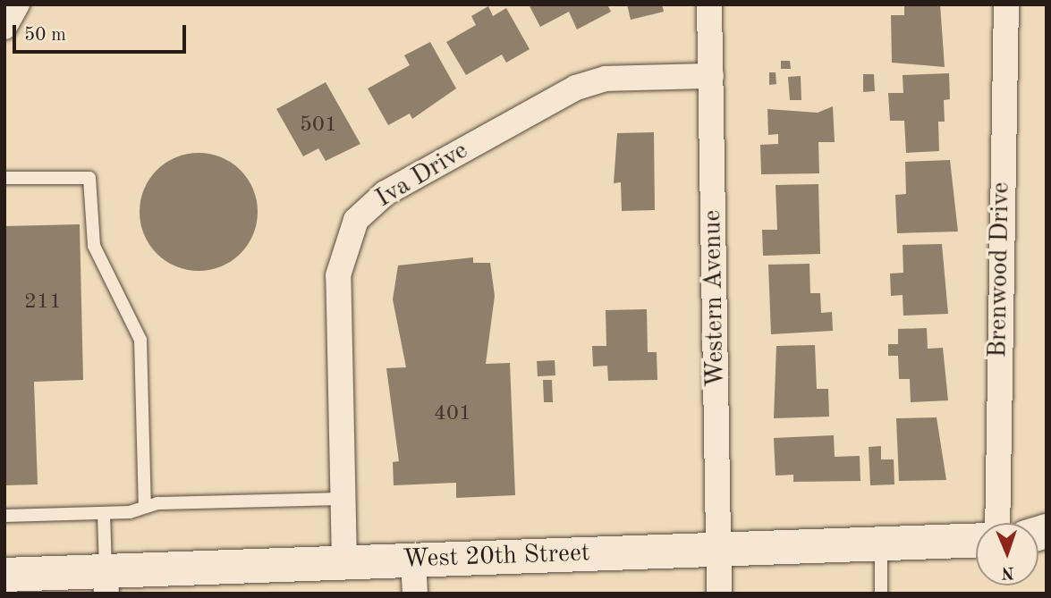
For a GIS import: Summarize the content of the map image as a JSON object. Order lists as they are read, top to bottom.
{
  "streets": {
    "main road": ["West 20th Street"],
    "street": ["Iva Drive", "Brenwood Drive", "Western Avenue"]
  },
  "crossings": [
    ["Iva Drive", "Western Avenue"],
    ["Iva Drive", "West 20th Street"],
    ["Western Avenue", "West 20th Street"]
  ],
  "house_numbers": ["501", "211", "401"],
  "scale_bar": "50 m",
  "north": "bottom"
}
